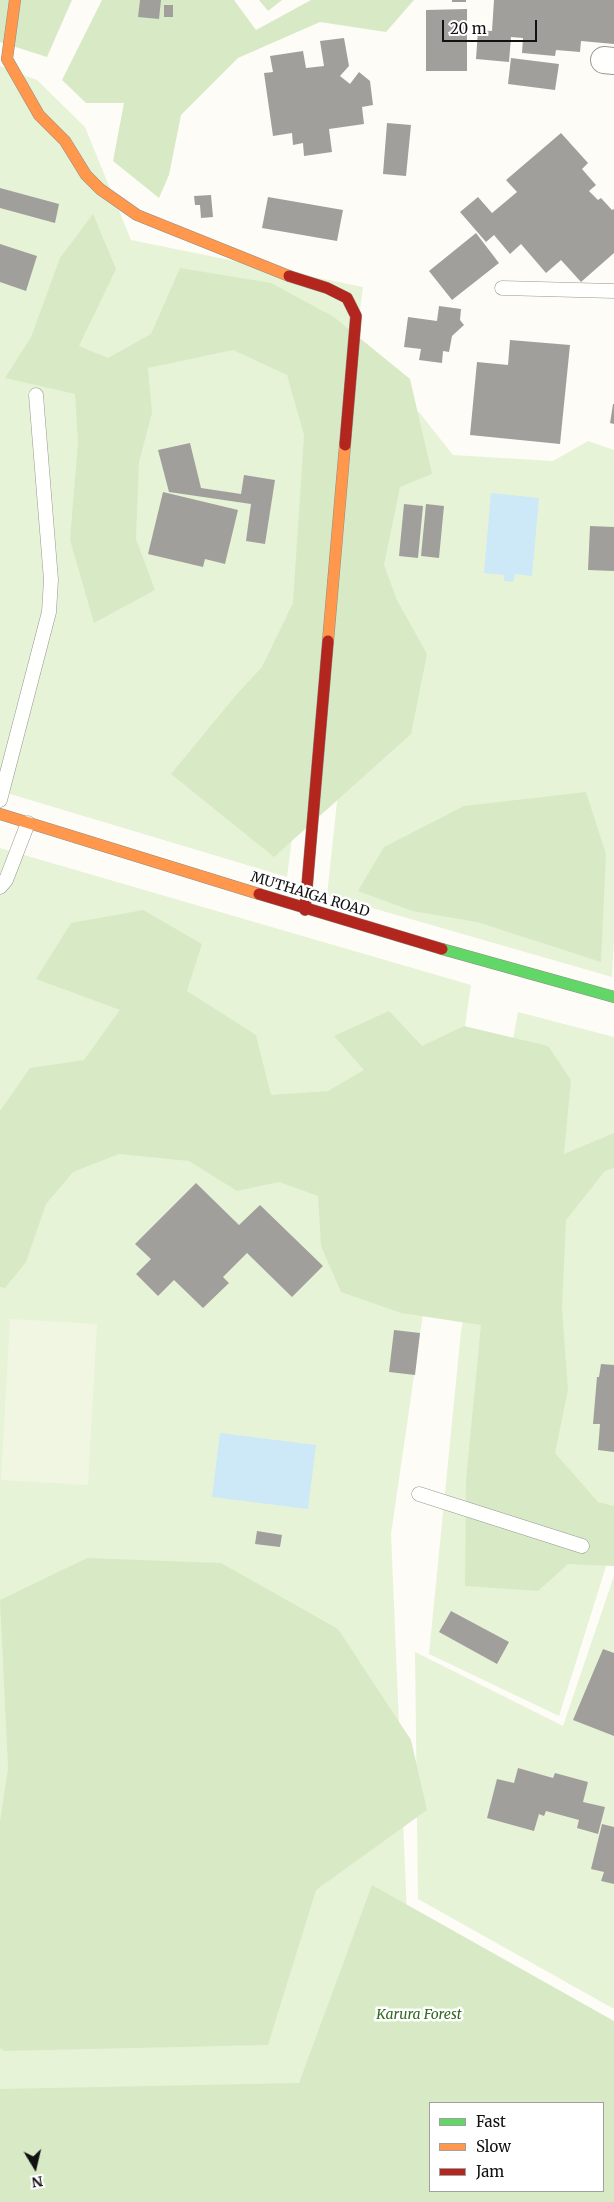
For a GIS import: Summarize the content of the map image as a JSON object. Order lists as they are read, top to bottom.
{
  "streets": {
    "street": ["MUTHAIGA ROAD"]
  },
  "parks": ["Karura Forest"],
  "legend": ["Fast", "Slow", "Jam"],
  "scale_bar": "20 m",
  "north": "bottom"
}
